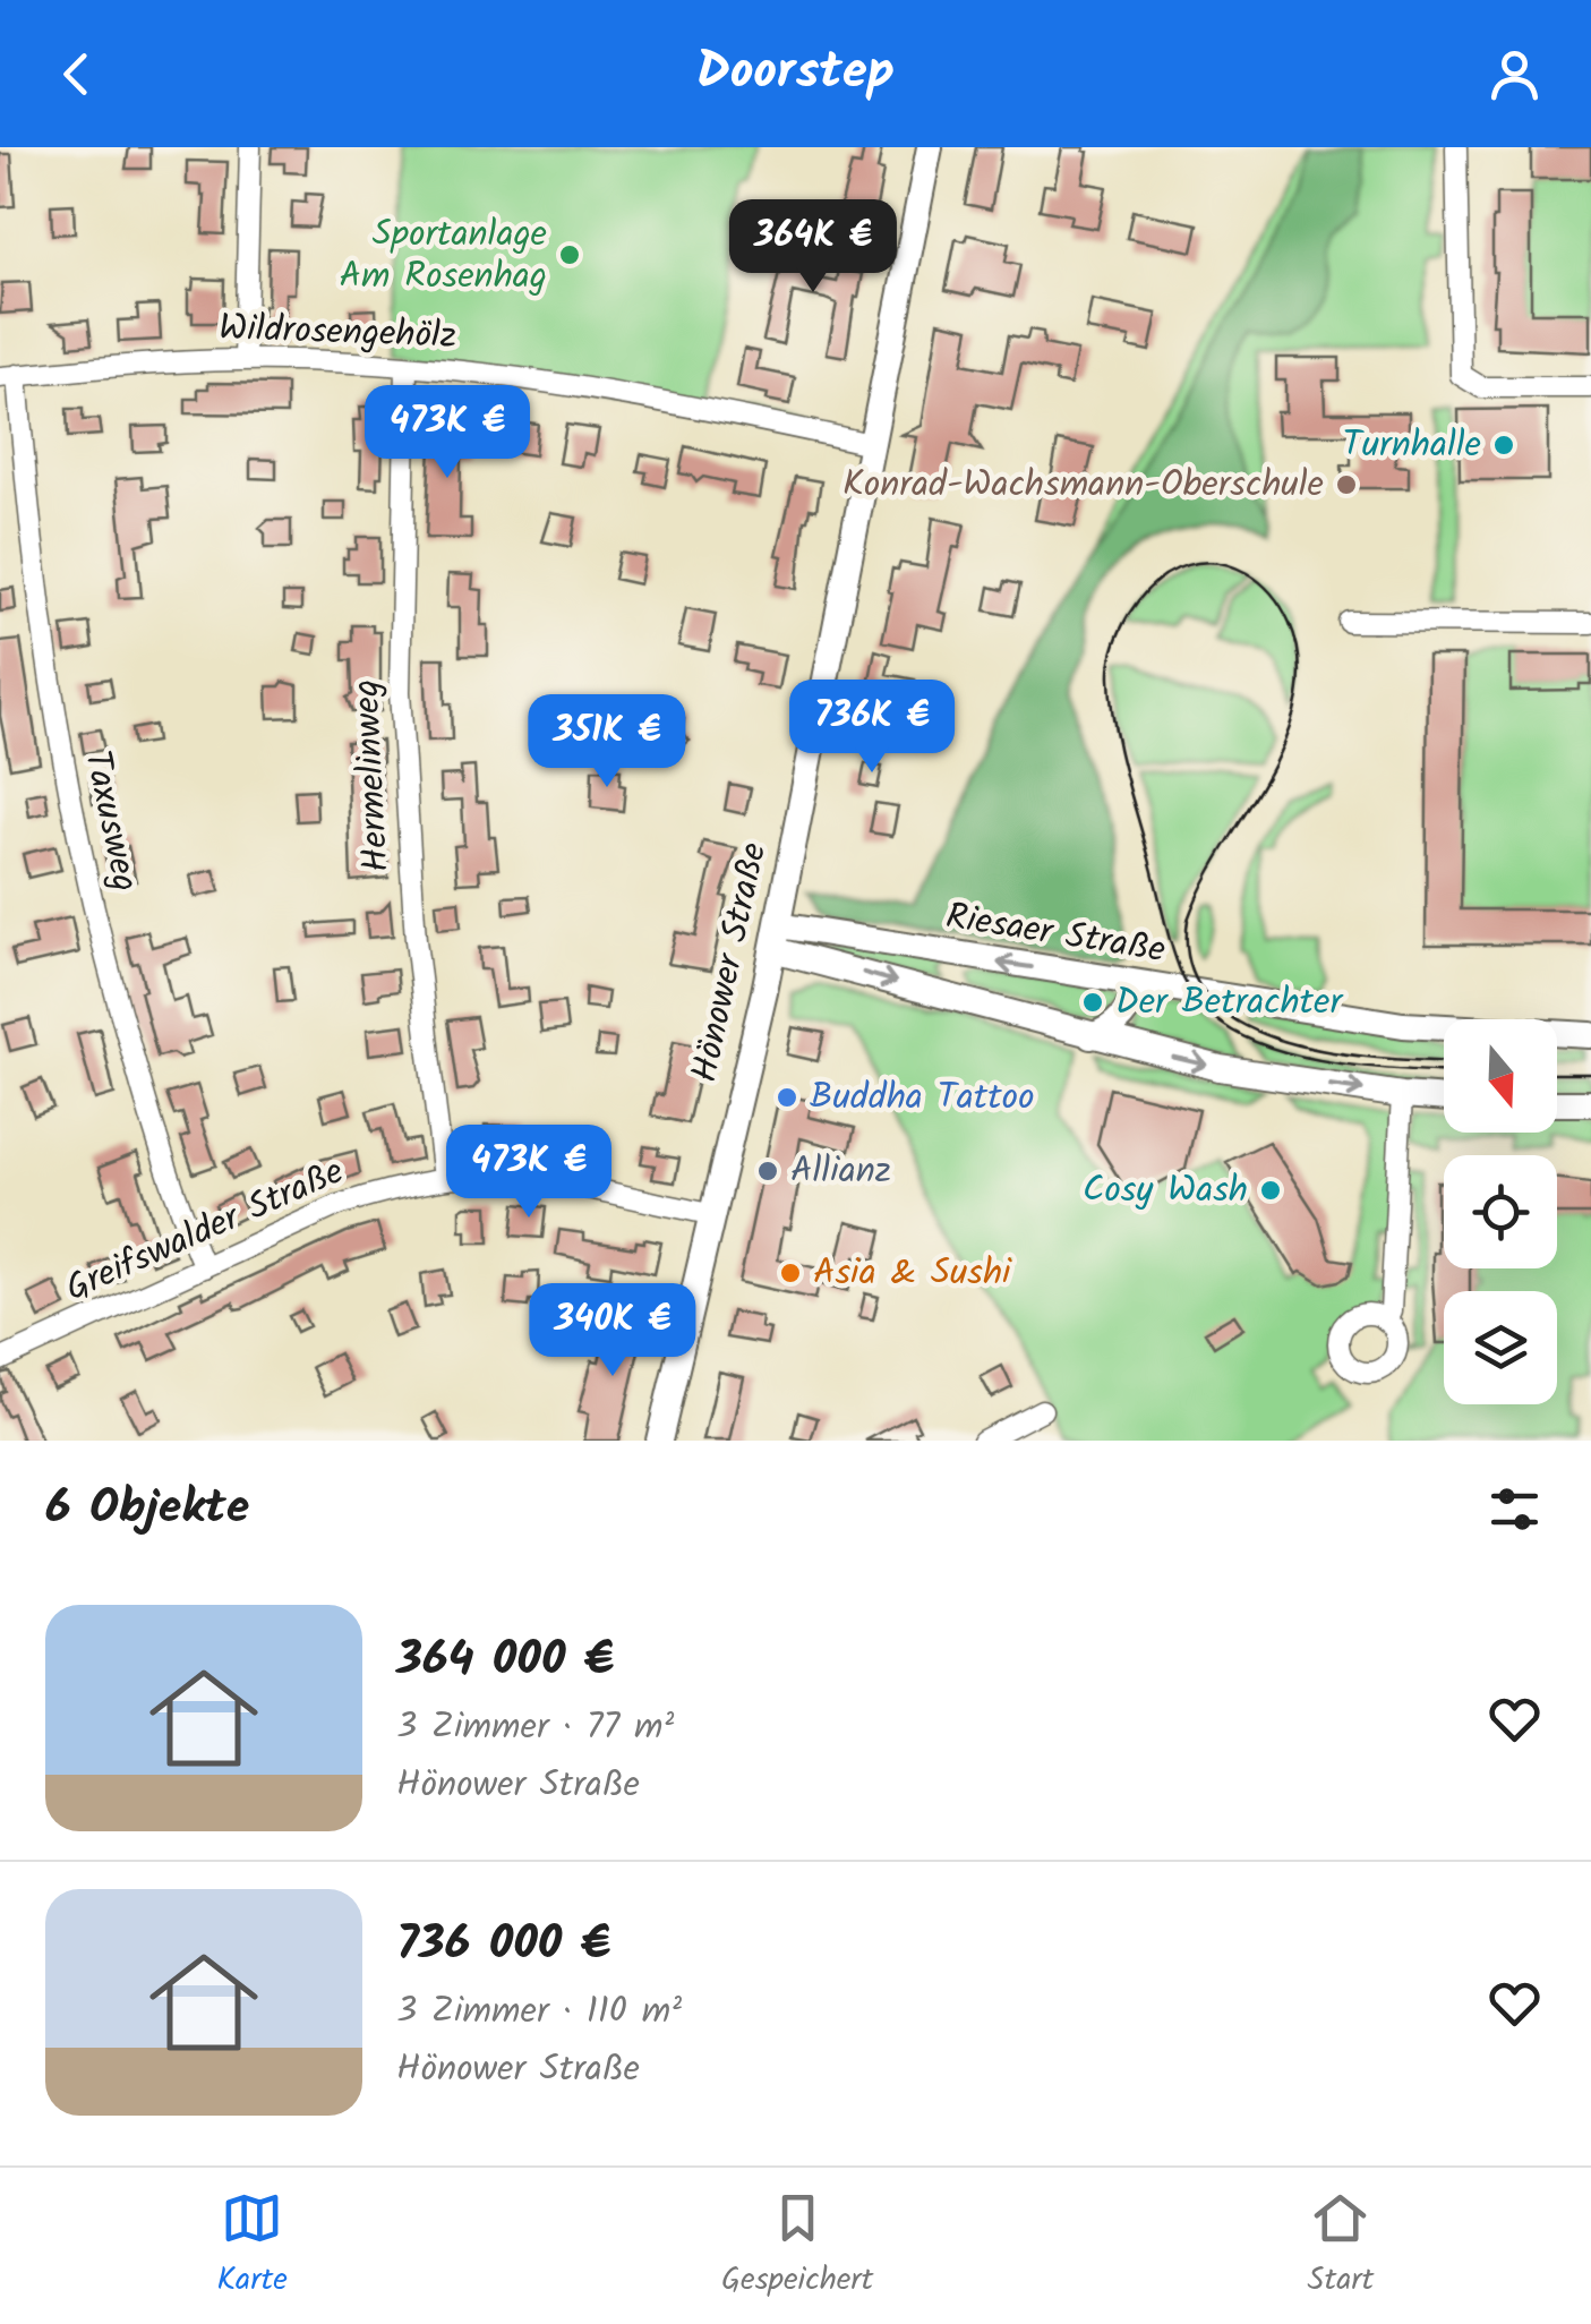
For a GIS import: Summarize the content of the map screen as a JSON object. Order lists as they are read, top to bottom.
{
  "streets": {
    "main road": ["Riesaer Straße", "Hönower Straße"],
    "street": [
      "Wildrosengehölz",
      "Hermelinweg",
      "Taxusweg",
      "Greifswalder Straße"
    ]
  },
  "crossings": [
    ["Wildrosengehölz", "Hermelinweg"],
    ["Wildrosengehölz", "Taxusweg"],
    ["Wildrosengehölz", "Hönower Straße"],
    ["Hermelinweg", "Greifswalder Straße"],
    ["Taxusweg", "Greifswalder Straße"],
    ["Riesaer Straße", "Hönower Straße"],
    ["Hönower Straße", "Greifswalder Straße"]
  ],
  "places": [
    "Sportanlage Am Rosenhag",
    "Turnhalle",
    "Konrad-Wachsmann-Oberschule",
    "Der Betrachter",
    "Buddha Tattoo",
    "Allianz",
    "Cosy Wash",
    "Asia & Sushi"
  ],
  "north": "bottom",
  "page": {
    "header": "Doorstep",
    "price": [
      "364K €",
      "473K €",
      "736K €",
      "351K €",
      "473K €",
      "340K €"
    ],
    "heading": "6 Objekte",
    "list": [
      {
        "name": "364 000 €",
        "note": "3 Zimmer · 77 m² · Hönower Straße"
      },
      {
        "name": "736 000 €",
        "note": "3 Zimmer · 110 m² · Hönower Straße"
      }
    ],
    "tabs": ["Karte", "Gespeichert", "Start"]
  }
}
